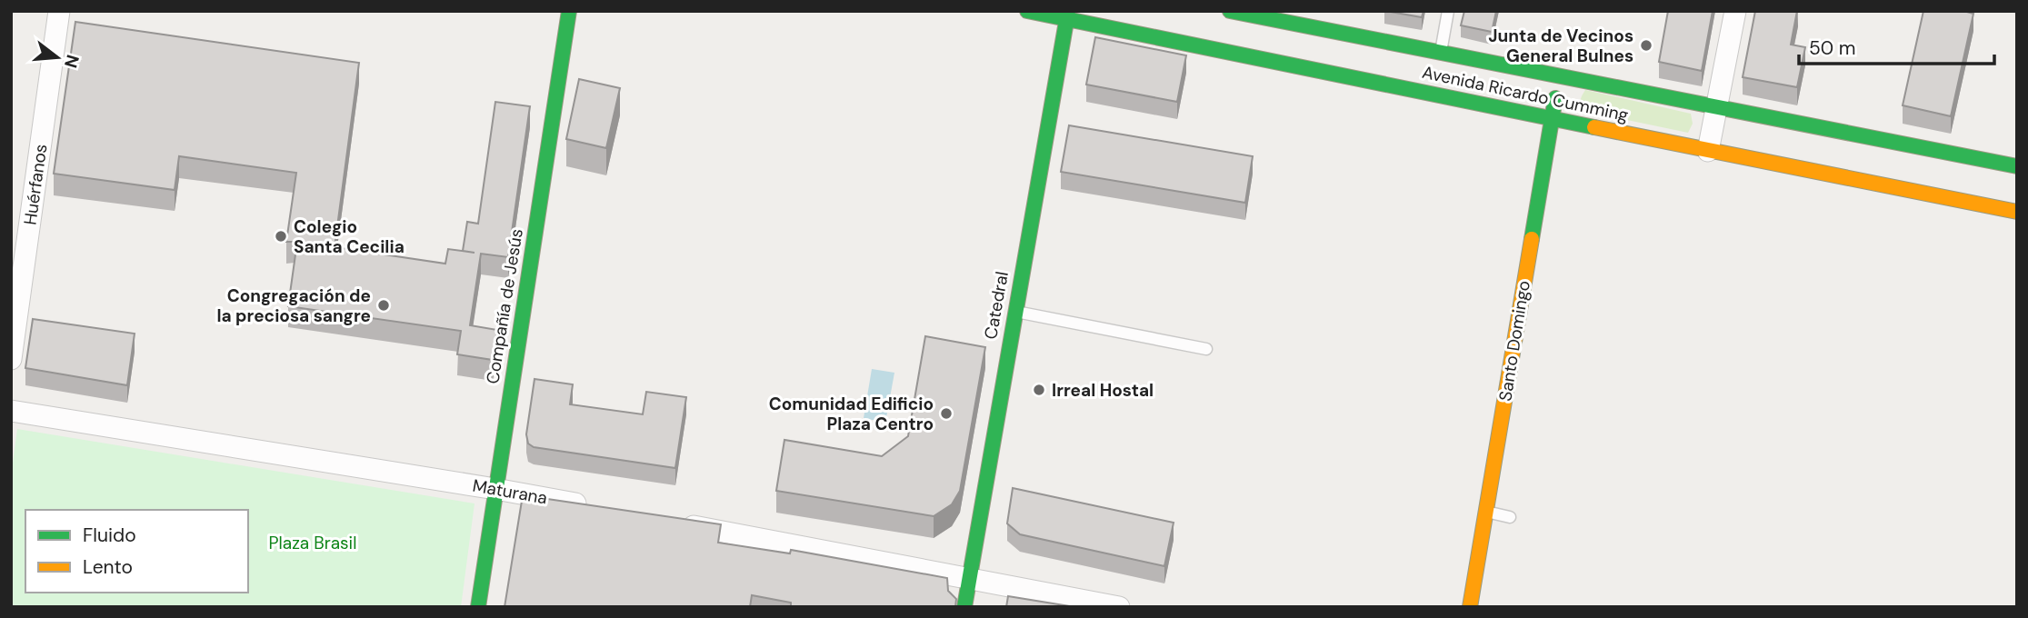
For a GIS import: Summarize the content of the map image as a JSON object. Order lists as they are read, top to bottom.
{
  "streets": {
    "main road": [
      "Avenida Ricardo Cumming",
      "Catedral",
      "Compañía de Jesús",
      "Santo Domingo"
    ],
    "street": ["Huérfanos", "Maturana"]
  },
  "crossings": [
    ["Avenida Ricardo Cumming", "Catedral"],
    ["Avenida Ricardo Cumming", "Santo Domingo"],
    ["Compañía de Jesús", "Maturana"]
  ],
  "parks": ["Plaza Brasil"],
  "places": [
    "Junta de Vecinos General Bulnes",
    "Colegio Santa Cecilia",
    "Congregación de la preciosa sangre",
    "Irreal Hostal",
    "Comunidad Edificio Plaza Centro"
  ],
  "legend": ["Fluido", "Lento"],
  "scale_bar": "50 m",
  "north": "right"
}
